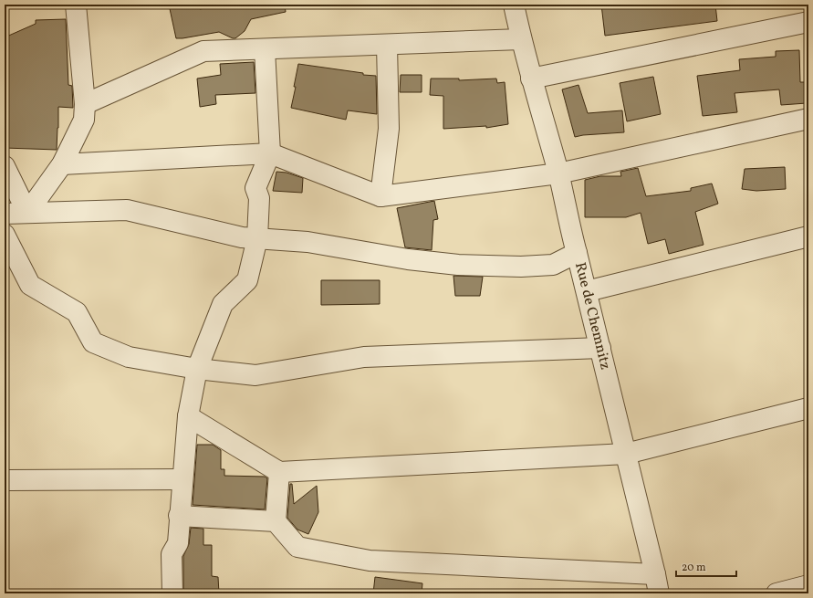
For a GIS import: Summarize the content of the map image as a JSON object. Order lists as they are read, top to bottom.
{
  "streets": {
    "street": ["Rue de Chemnitz"]
  },
  "scale_bar": "20 m"
}
